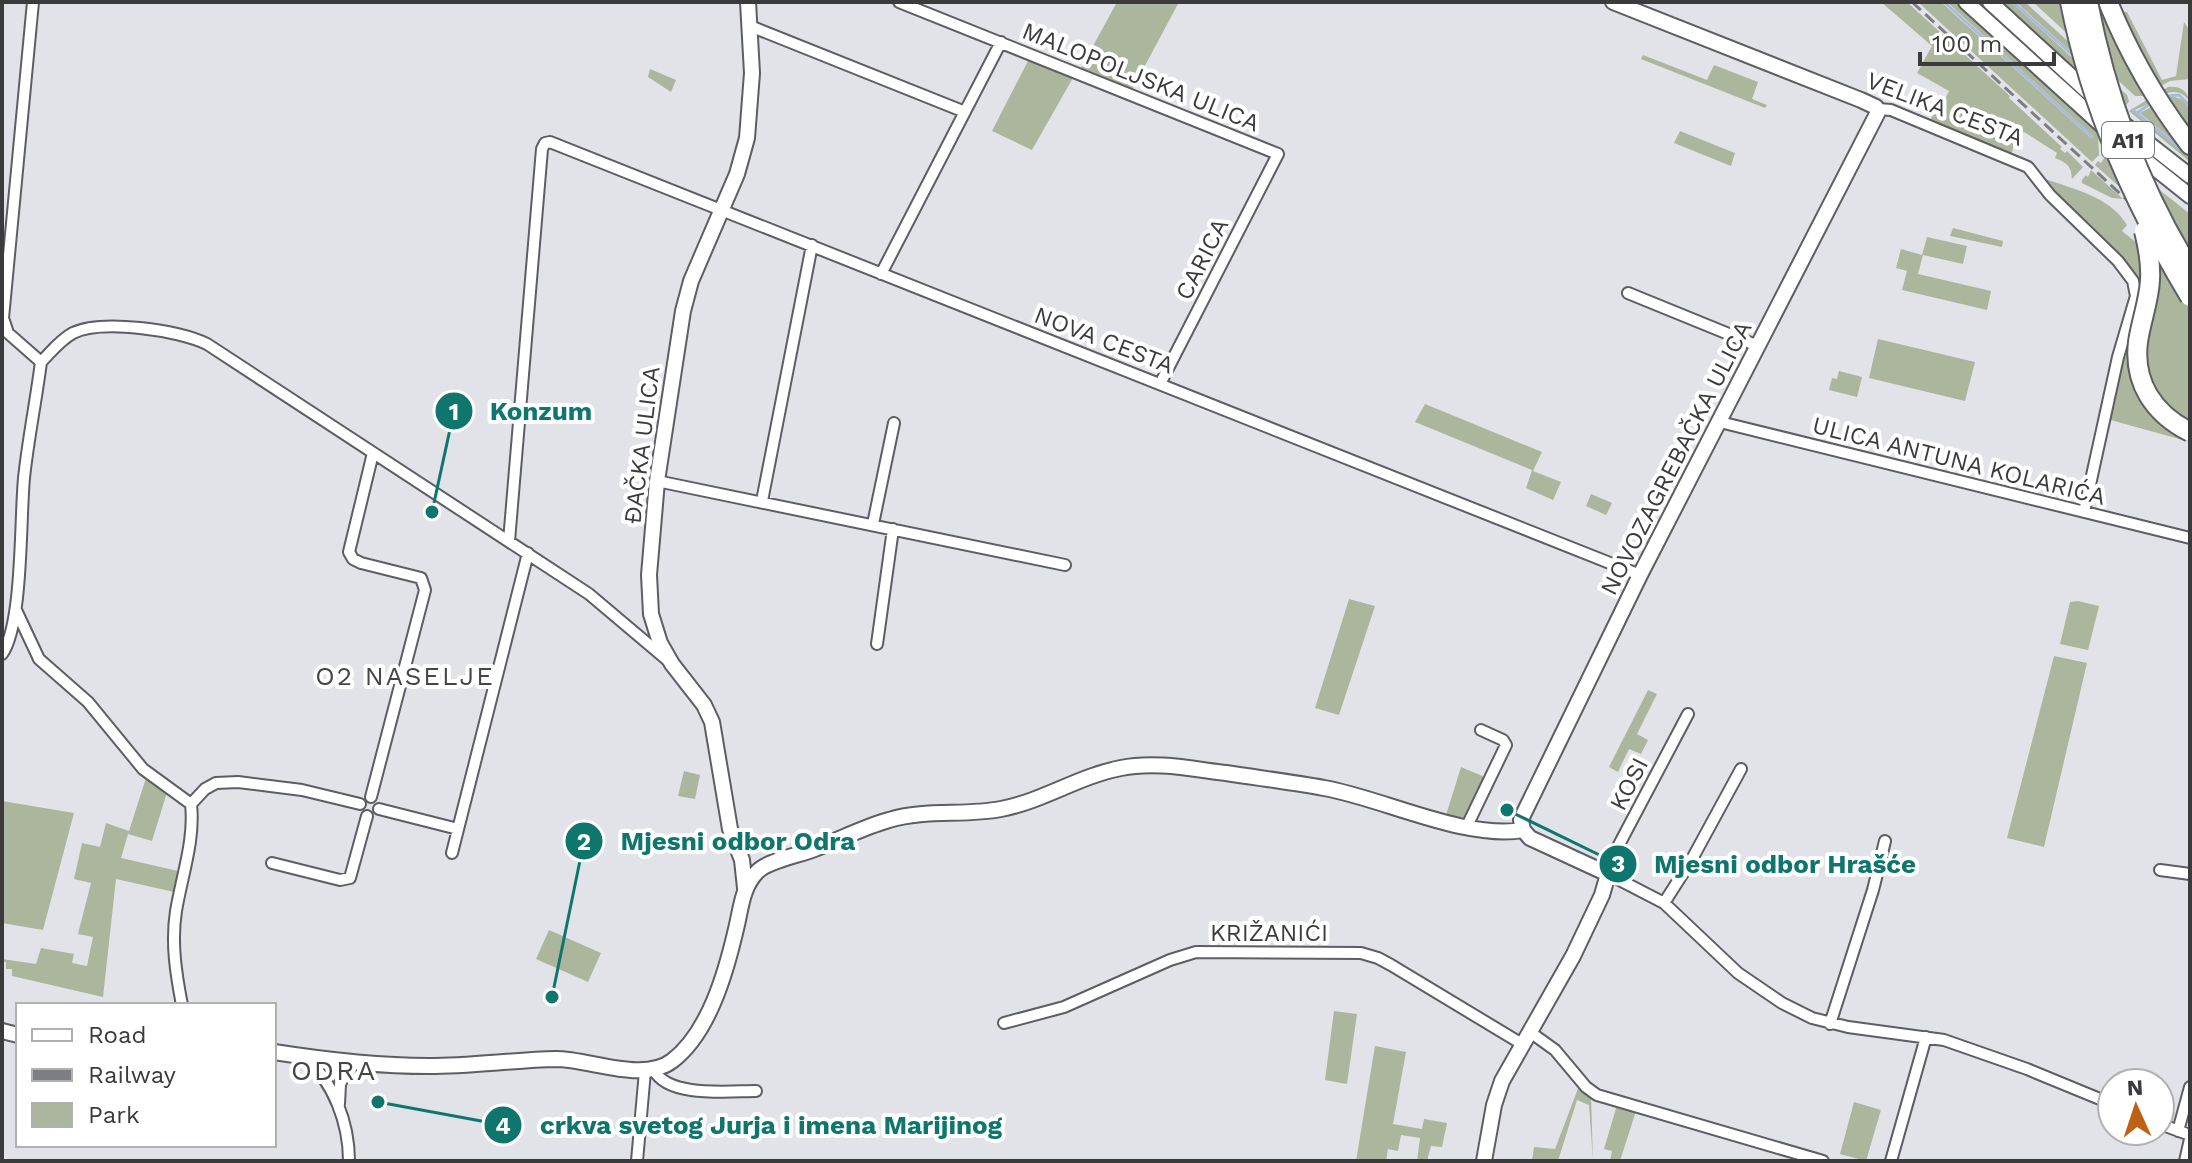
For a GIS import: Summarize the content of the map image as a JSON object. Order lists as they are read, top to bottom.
{
  "streets": {
    "highway": ["A11"],
    "street": [
      "MALOPOLJSKA ULICA",
      "VELIKA CESTA",
      "CARICA",
      "NOVA CESTA",
      "ĐAČKA ULICA",
      "NOVOZAGREBAČKA ULICA",
      "ULICA ANTUNA KOLARIĆA",
      "KOSI",
      "KRIŽANIĆI"
    ]
  },
  "crossings": [
    ["MALOPOLJSKA ULICA", "CARICA"],
    ["VELIKA CESTA", "NOVOZAGREBAČKA ULICA"],
    ["VELIKA CESTA", "ULICA ANTUNA KOLARIĆA"],
    ["CARICA", "NOVA CESTA"],
    ["NOVA CESTA", "ĐAČKA ULICA"],
    ["NOVA CESTA", "NOVOZAGREBAČKA ULICA"],
    ["NOVOZAGREBAČKA ULICA", "ULICA ANTUNA KOLARIĆA"]
  ],
  "districts": ["O2 NASELJE", "ODRA"],
  "places": [
    "Konzum",
    "Mjesni odbor Hrašće",
    "Mjesni odbor Odra",
    "crkva svetog Jurja i imena Marijinog"
  ],
  "legend": ["Road", "Railway", "Park"],
  "scale_bar": "100 m",
  "north": "top"
}
